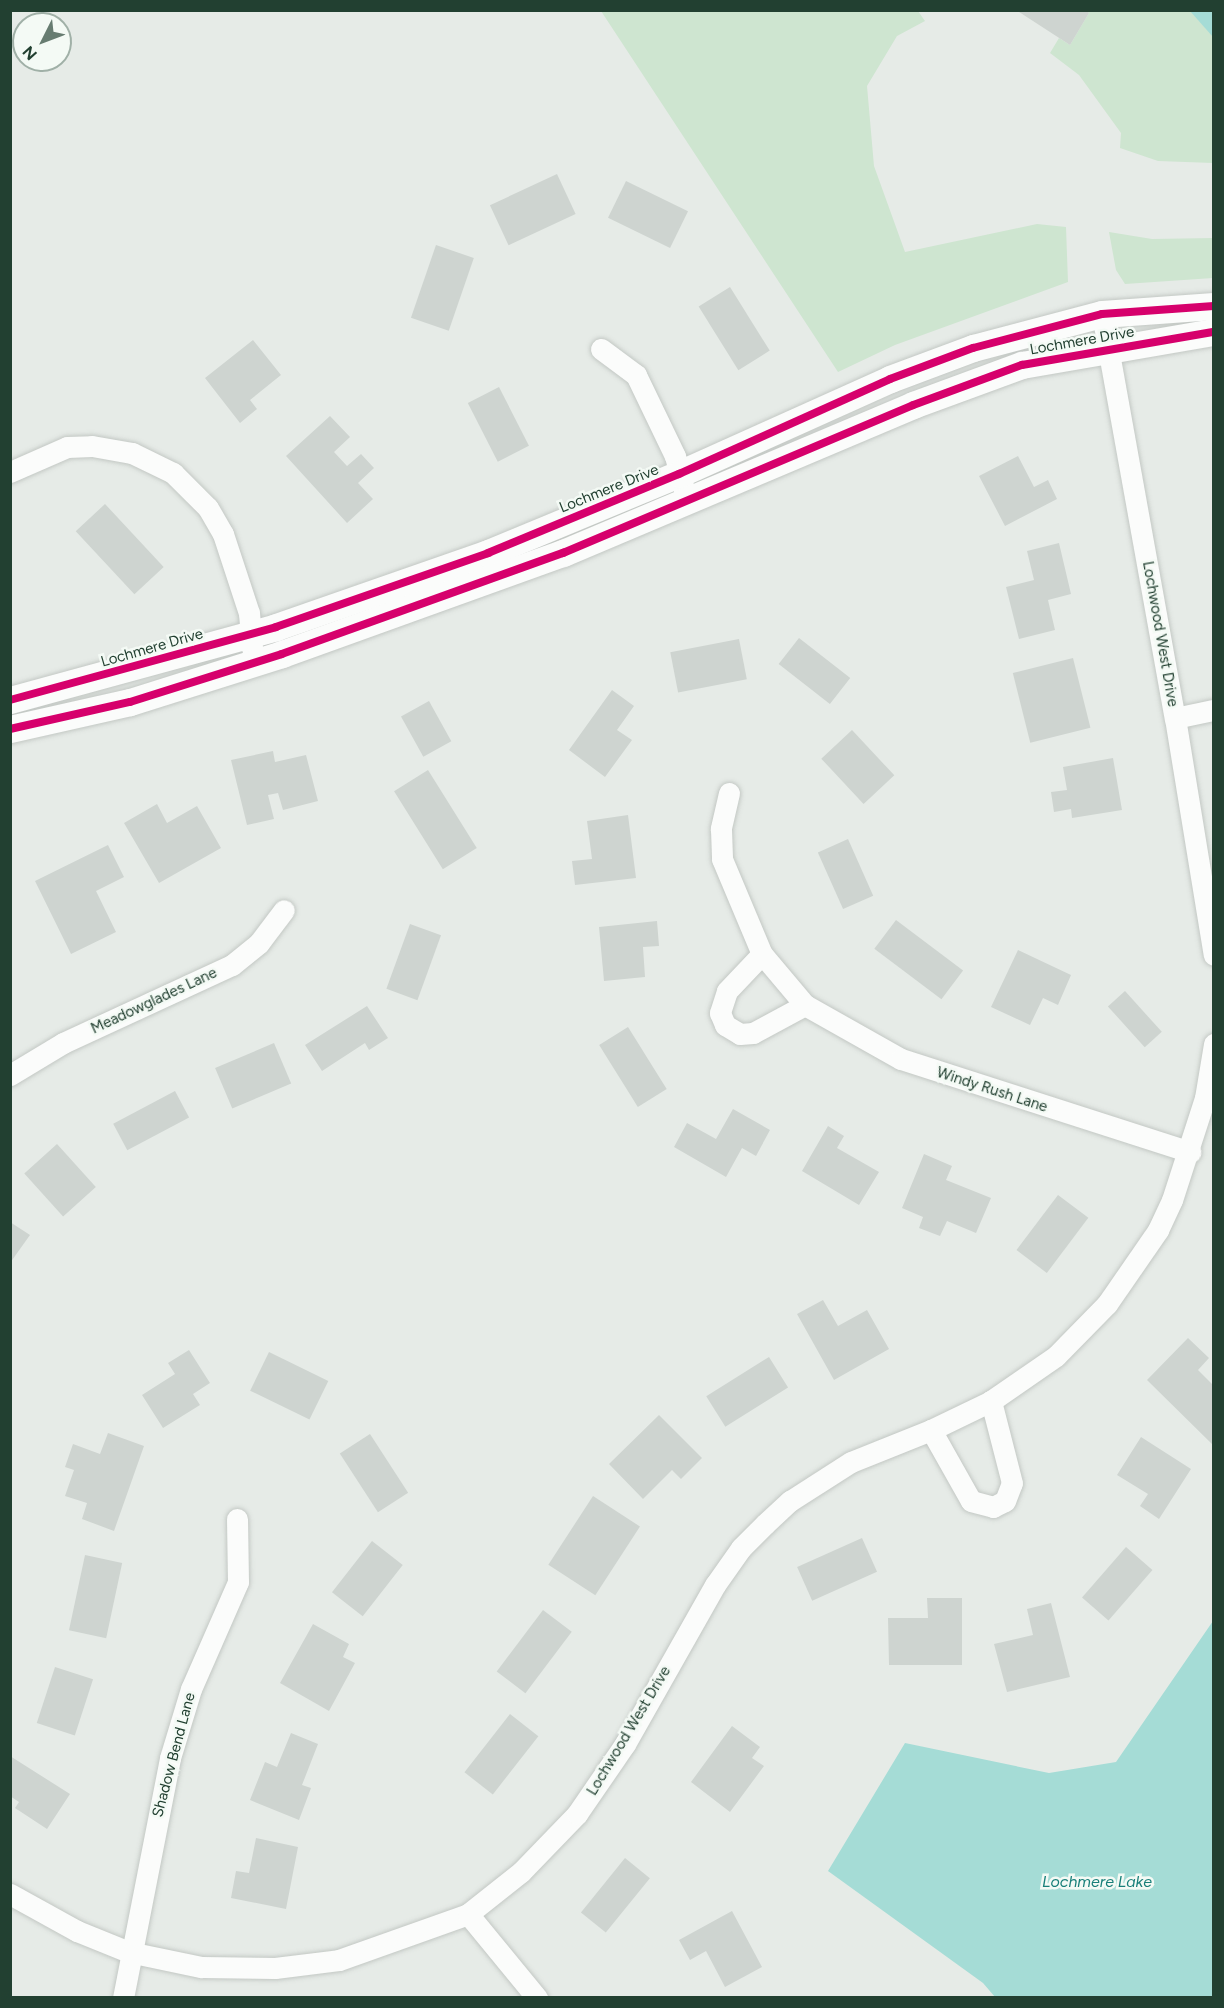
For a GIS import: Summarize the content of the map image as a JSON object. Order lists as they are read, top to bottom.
{
  "streets": {
    "street": [
      "Lochmere Drive",
      "Lochwood West Drive",
      "Meadowglades Lane",
      "Windy Rush Lane",
      "Shadow Bend Lane"
    ]
  },
  "crossings": [
    ["Lochmere Drive", "Lochwood West Drive"],
    ["Lochwood West Drive", "Windy Rush Lane"],
    ["Lochwood West Drive", "Shadow Bend Lane"]
  ],
  "water": ["Lochmere Lake"],
  "north": "bottom left"
}
